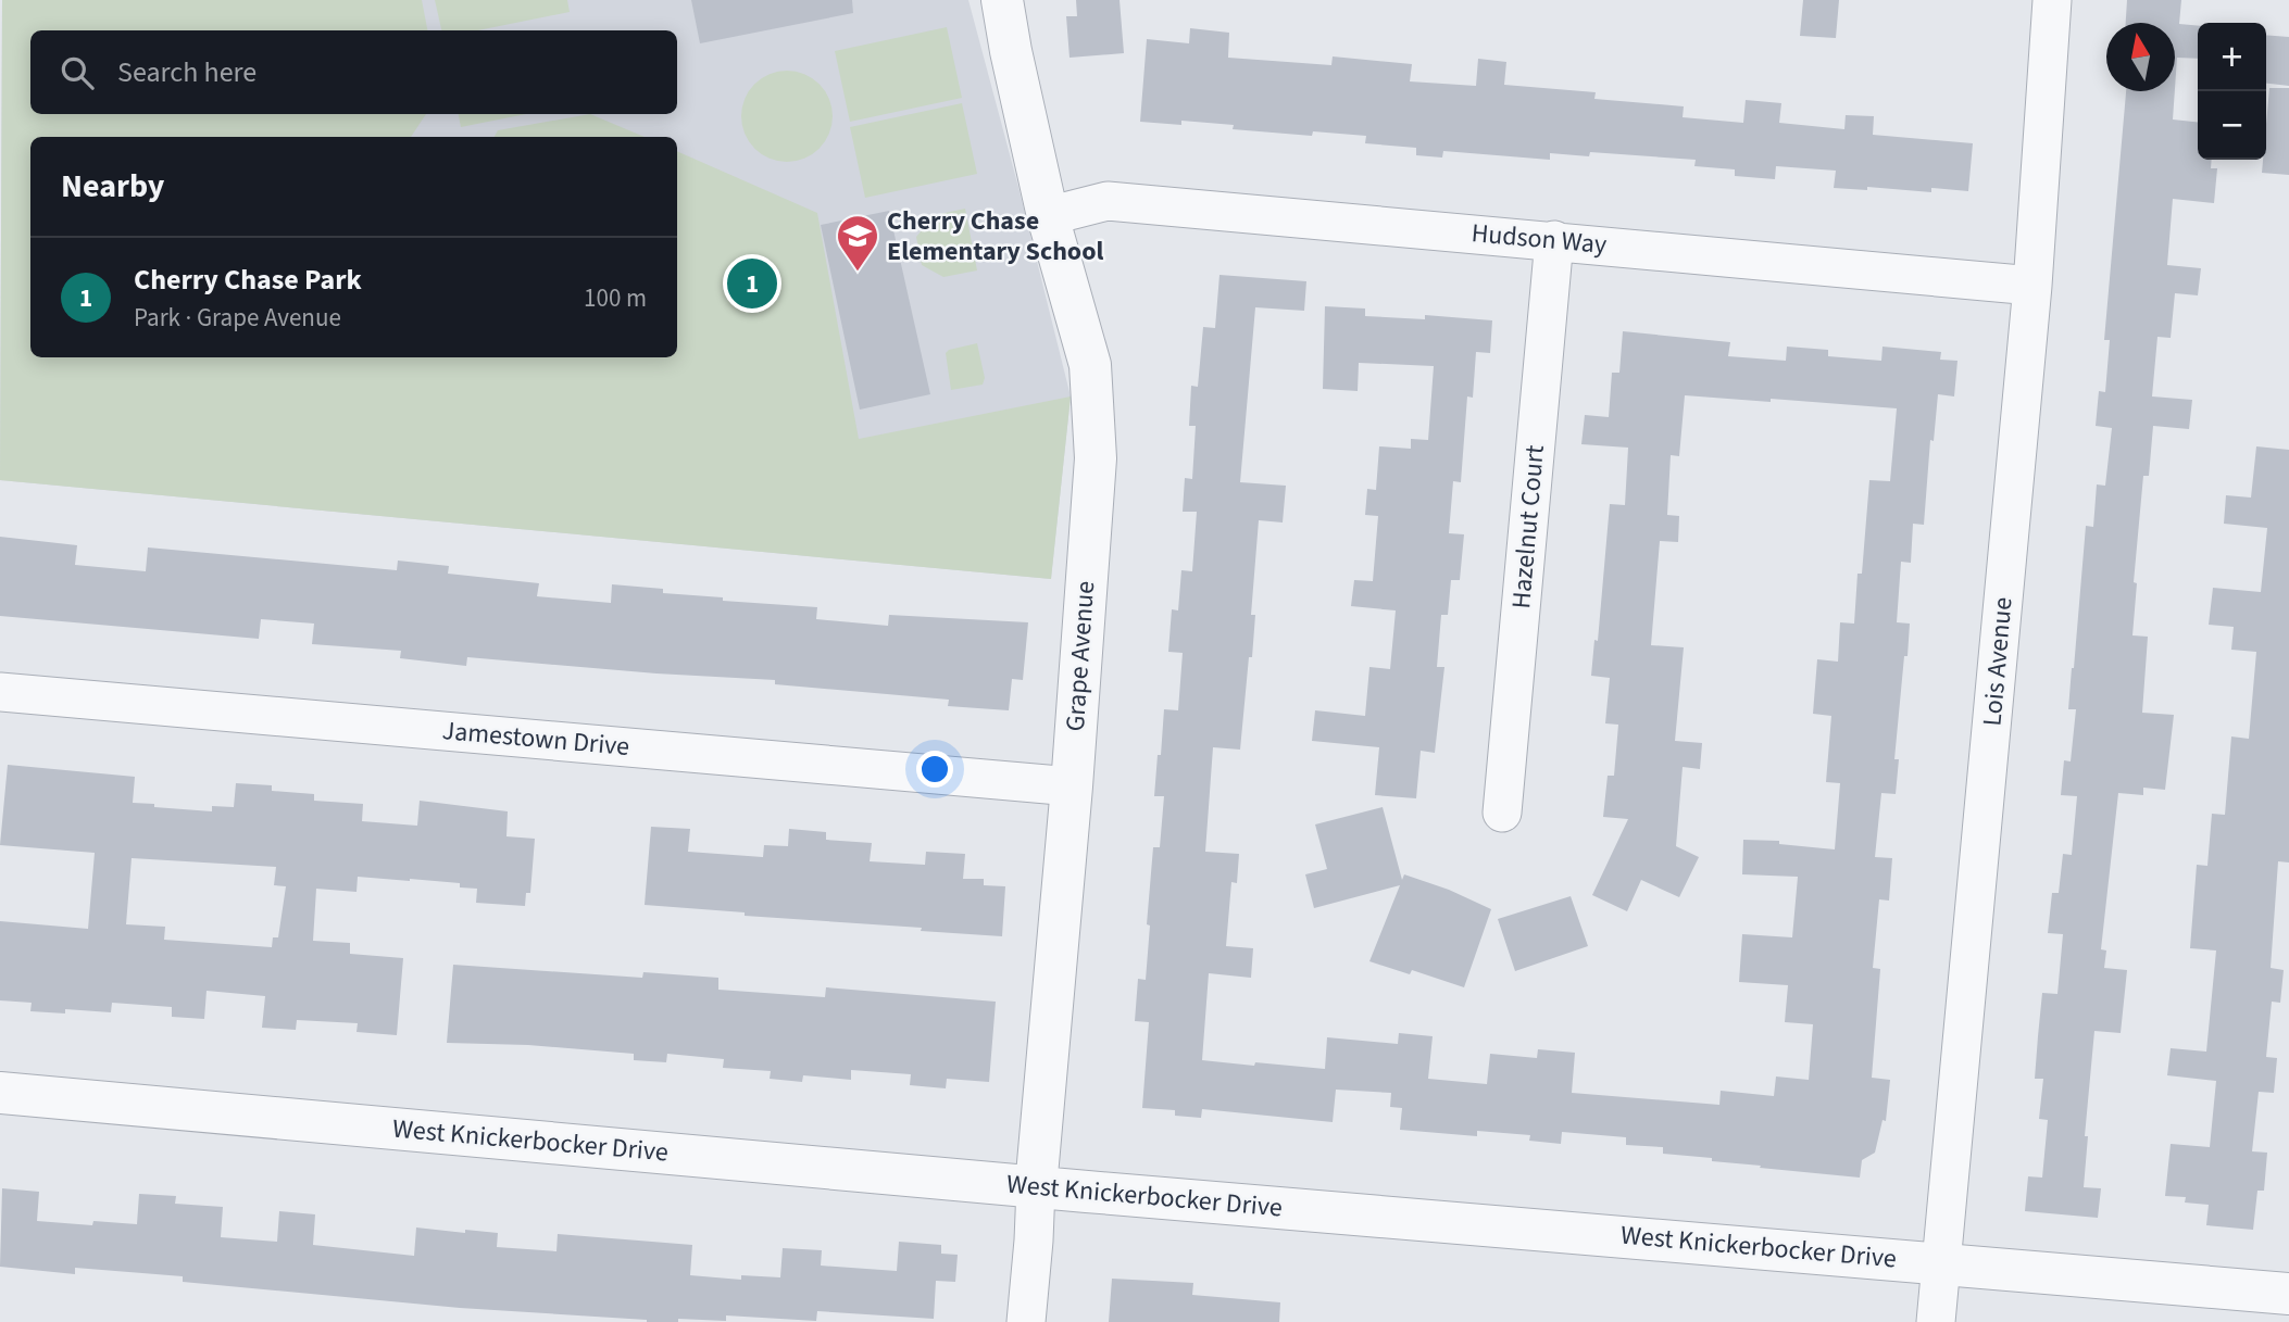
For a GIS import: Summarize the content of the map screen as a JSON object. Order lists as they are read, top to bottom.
{
  "streets": {
    "street": [
      "Hudson Way",
      "Hazelnut Court",
      "Grape Avenue",
      "Lois Avenue",
      "Jamestown Drive",
      "West Knickerbocker Drive"
    ]
  },
  "crossings": [
    ["Hudson Way", "Hazelnut Court"],
    ["Hudson Way", "Grape Avenue"],
    ["Hudson Way", "Lois Avenue"],
    ["Grape Avenue", "Jamestown Drive"],
    ["Grape Avenue", "West Knickerbocker Drive"],
    ["Lois Avenue", "West Knickerbocker Drive"]
  ],
  "places": {
    "school or university": ["Cherry Chase Elementary School"]
  },
  "north": "top",
  "page": {
    "map_buttons": ["+", "−"],
    "search": "Search here",
    "heading": "Nearby",
    "list": [
      {
        "mark": "1",
        "name": "Cherry Chase Park",
        "note": "Park · Grape Avenue",
        "value": "100 m"
      }
    ],
    "pins": "1"
  }
}
